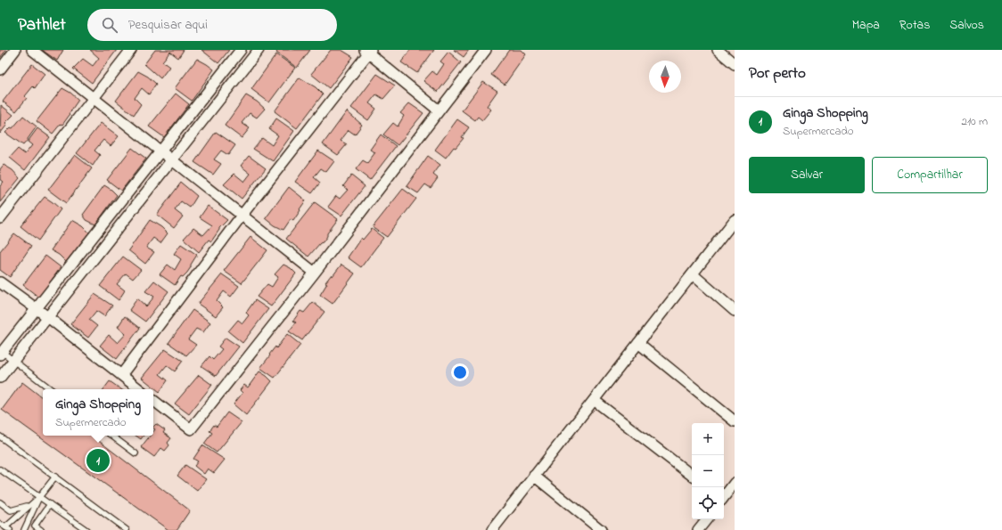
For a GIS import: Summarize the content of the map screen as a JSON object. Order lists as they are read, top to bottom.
{
  "north": "bottom",
  "page": {
    "header": "Pathlet",
    "search": "Pesquisar aqui",
    "nav": ["Mapa", "Rotas", "Salvos"],
    "heading": "Por perto",
    "list": [
      {
        "mark": "1",
        "name": "Ginga Shopping",
        "note": "Supermercado",
        "value": "210 m"
      }
    ],
    "buttons": ["Salvar", "Compartilhar"],
    "popup": ["Ginga Shopping", "Supermercado"],
    "map_buttons": ["+", "−"],
    "pins": "1"
  }
}
